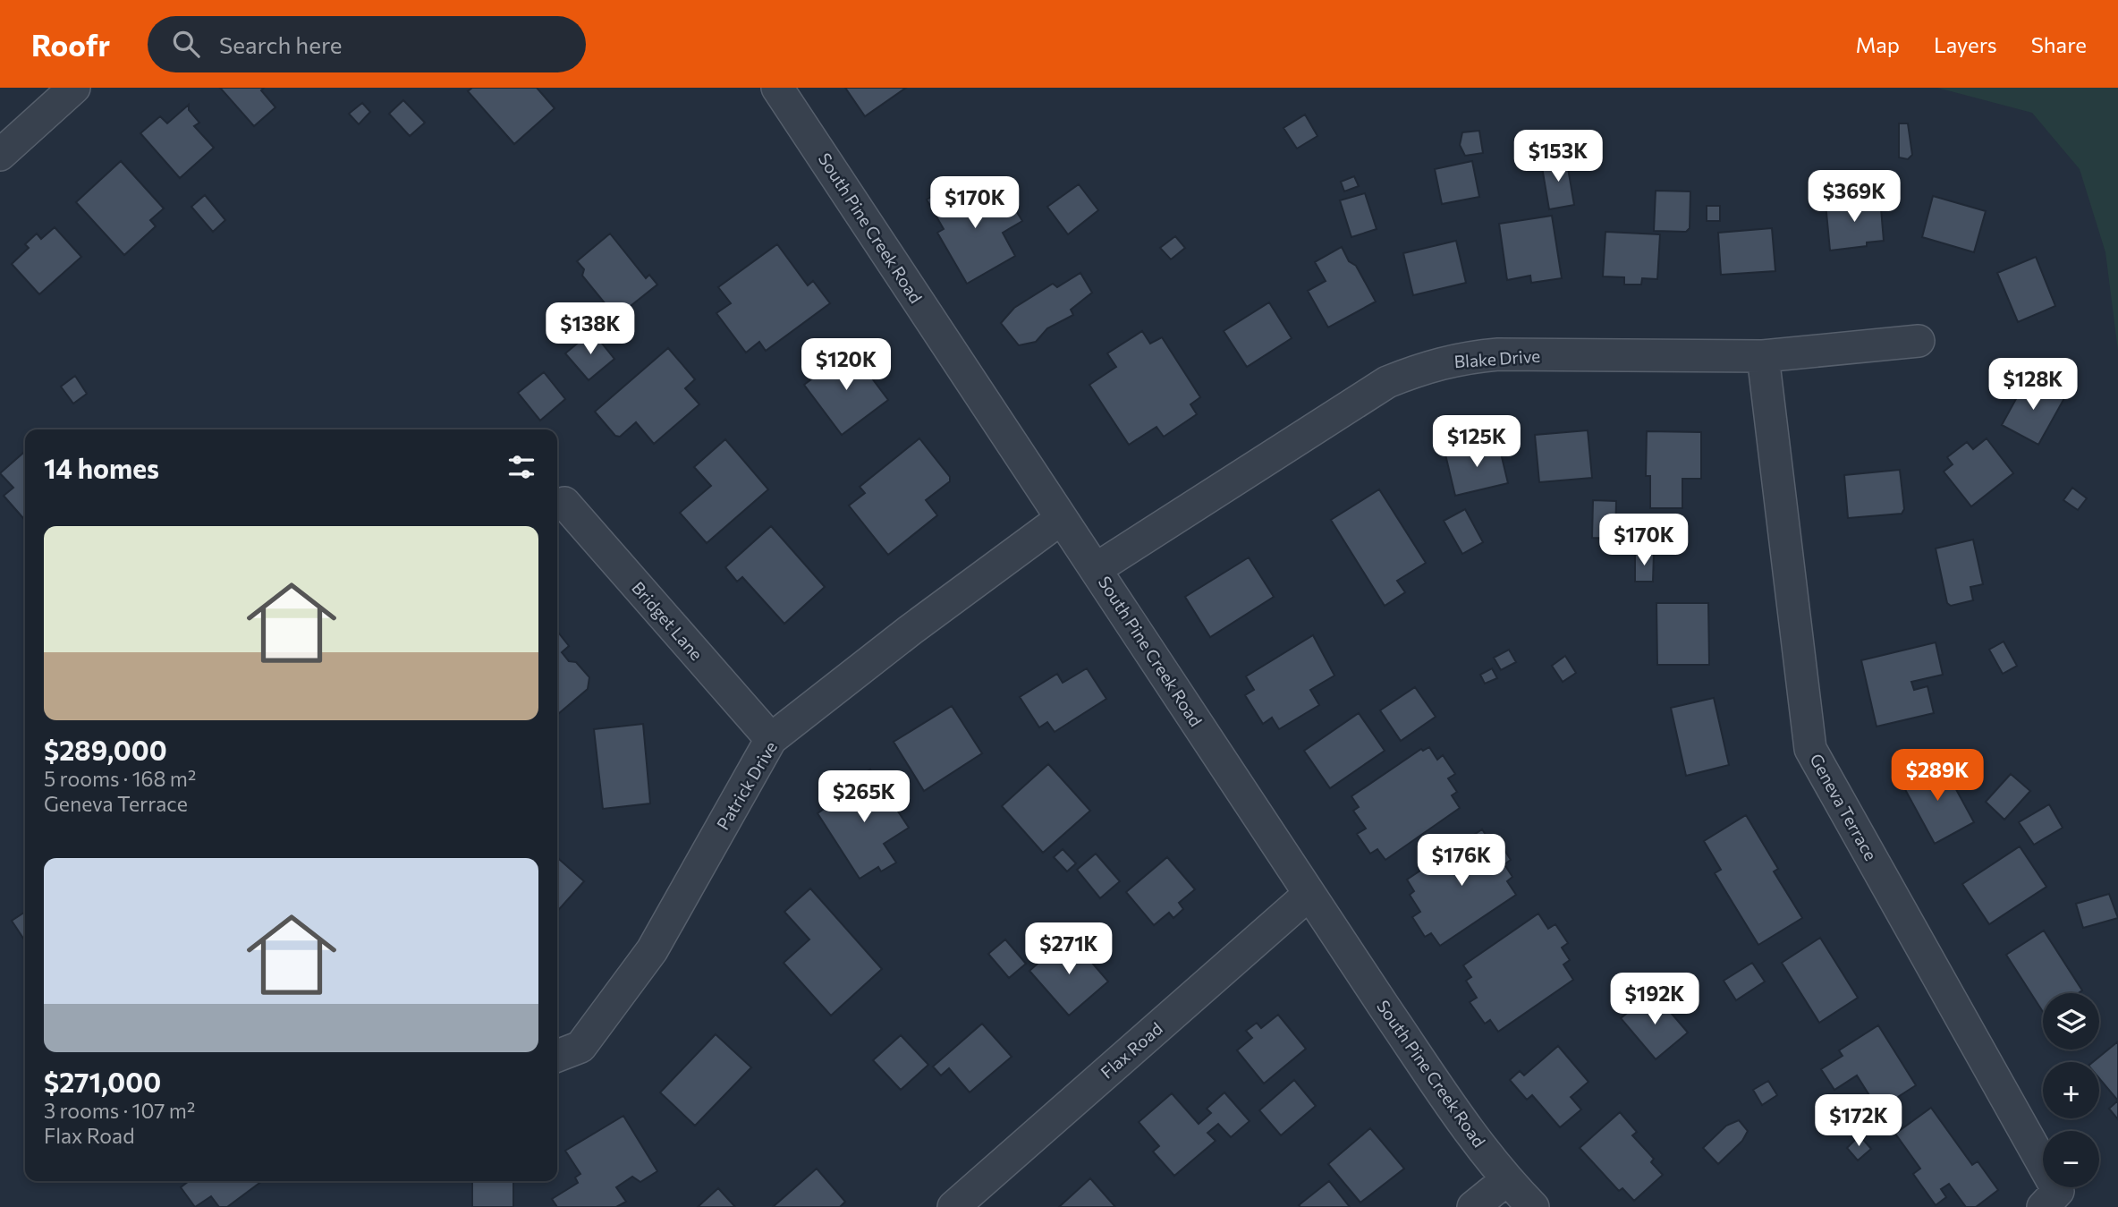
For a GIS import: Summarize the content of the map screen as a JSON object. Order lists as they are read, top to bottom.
{
  "streets": {
    "street": [
      "South Pine Creek Road",
      "Blake Drive",
      "Bridget Lane",
      "Patrick Drive",
      "Geneva Terrace",
      "Flax Road"
    ]
  },
  "crossings": [
    ["South Pine Creek Road", "Blake Drive"],
    ["South Pine Creek Road", "Patrick Drive"],
    ["South Pine Creek Road", "Flax Road"],
    ["Blake Drive", "Geneva Terrace"],
    ["Bridget Lane", "Patrick Drive"]
  ],
  "page": {
    "header": "Roofr",
    "search": "Search here",
    "nav": ["Map", "Layers", "Share"],
    "price": [
      "$153K",
      "$369K",
      "$170K",
      "$138K",
      "$120K",
      "$128K",
      "$125K",
      "$170K",
      "$289K",
      "$265K",
      "$176K",
      "$271K",
      "$192K",
      "$172K"
    ],
    "heading": "14 homes",
    "list": [
      {
        "name": "$289,000",
        "note": "5 rooms · 168 m² · Geneva Terrace"
      },
      {
        "name": "$271,000",
        "note": "3 rooms · 107 m² · Flax Road"
      }
    ],
    "map_buttons": ["+", "−"]
  }
}
